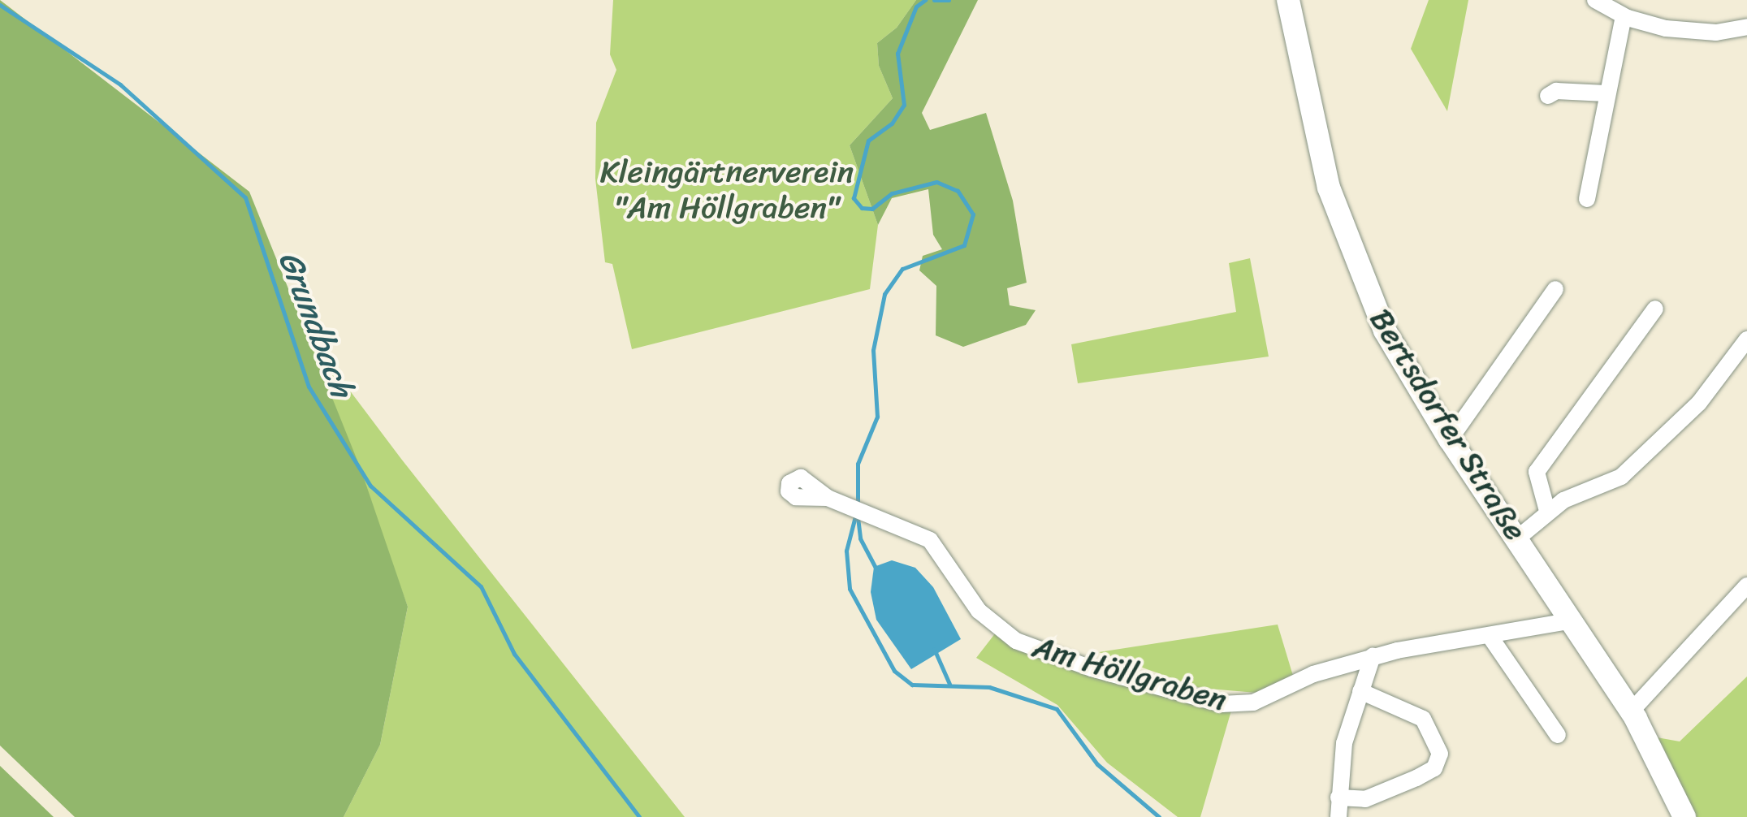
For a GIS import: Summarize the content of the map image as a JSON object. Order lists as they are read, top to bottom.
{
  "streets": {
    "main road": ["Bertsdorfer Straße"],
    "street": ["Am Höllgraben"]
  },
  "crossings": [
    ["Bertsdorfer Straße", "Am Höllgraben"]
  ],
  "water": ["Grundbach"],
  "parks": ["Kleingärtnerverein \"Am Höllgraben\""]
}
